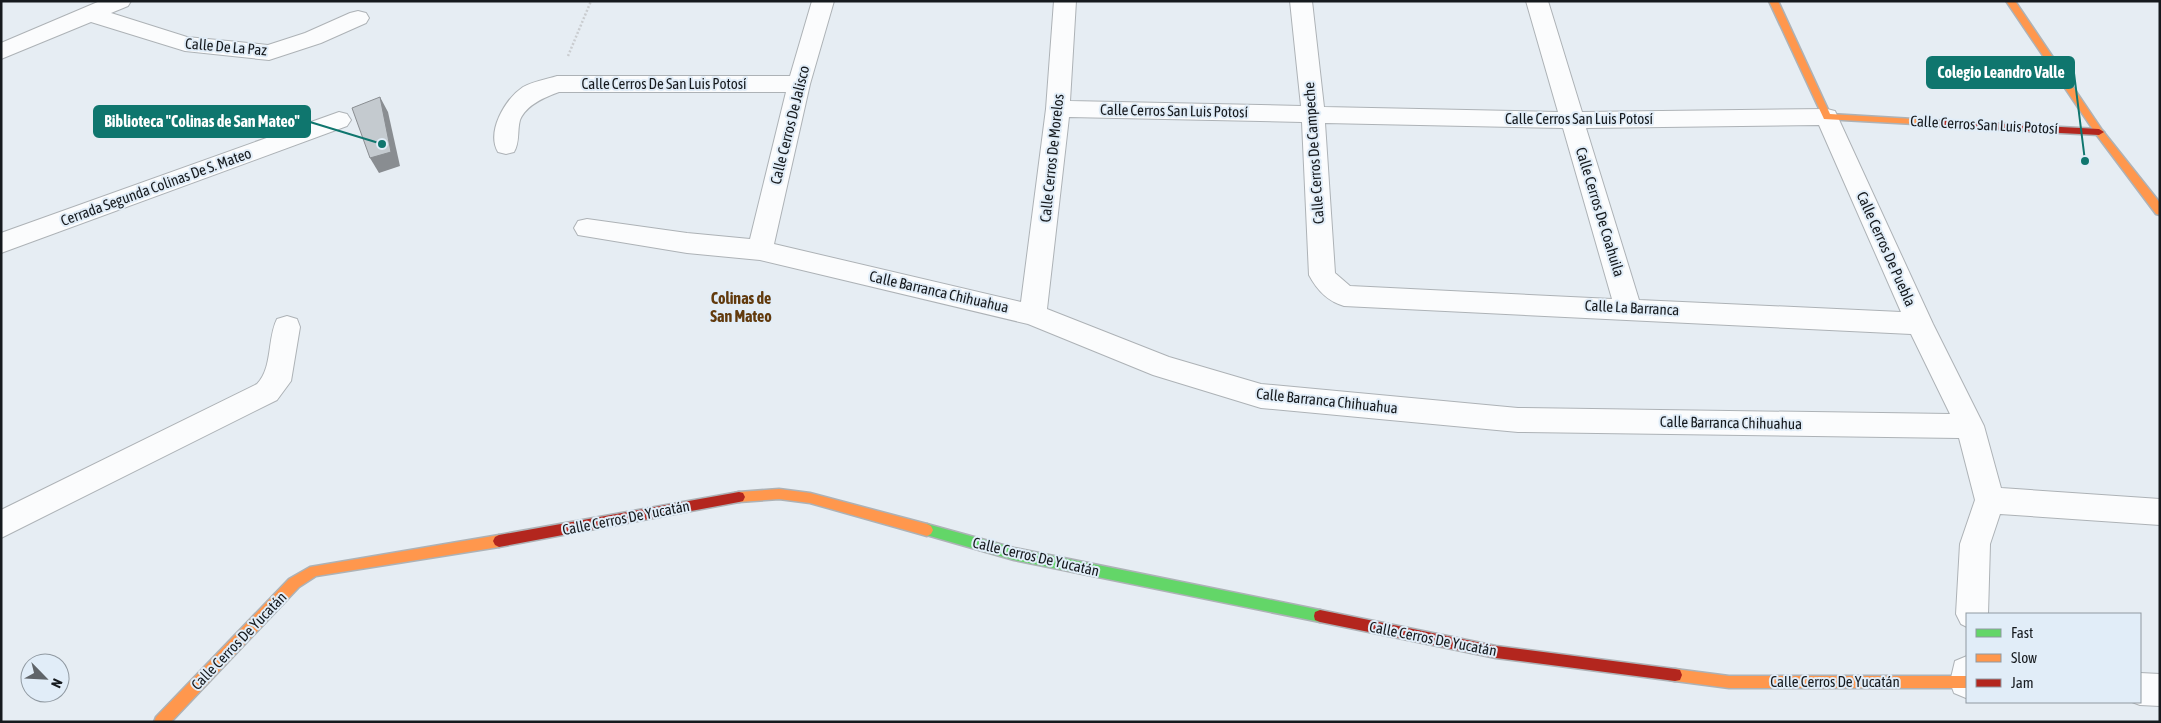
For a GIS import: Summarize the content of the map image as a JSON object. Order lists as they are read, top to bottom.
{
  "streets": {
    "street": [
      "Calle De La Paz",
      "Calle Cerros De San Luis Potosí",
      "Calle Cerros San Luis Potosí",
      "Calle Cerros De Jalisco",
      "Calle Cerros De Campeche",
      "Calle Cerros De Morelos",
      "Cerrada Segunda Colinas De S. Mateo",
      "Calle Cerros De Coahuila",
      "Calle Cerros De Puebla",
      "Calle Barranca Chihuahua",
      "Calle La Barranca",
      "Calle Cerros De Yucatán"
    ]
  },
  "crossings": [
    ["Calle Cerros De San Luis Potosí", "Calle Cerros De Jalisco"],
    ["Calle Cerros San Luis Potosí", "Calle Cerros De Campeche"],
    ["Calle Cerros San Luis Potosí", "Calle Cerros De Morelos"],
    ["Calle Cerros San Luis Potosí", "Calle Cerros De Coahuila"],
    ["Calle Cerros San Luis Potosí", "Calle Cerros De Puebla"],
    ["Calle Cerros De Jalisco", "Calle Barranca Chihuahua"],
    ["Calle Cerros De Campeche", "Calle La Barranca"],
    ["Calle Cerros De Morelos", "Calle Barranca Chihuahua"],
    ["Calle Cerros De Coahuila", "Calle La Barranca"],
    ["Calle Cerros De Puebla", "Calle Barranca Chihuahua"],
    ["Calle Cerros De Puebla", "Calle La Barranca"]
  ],
  "districts": ["Colinas de San Mateo"],
  "places": ["Biblioteca \"Colinas de San Mateo\"", "Colegio Leandro Valle"],
  "legend": ["Fast", "Slow", "Jam"],
  "north": "bottom right"
}
